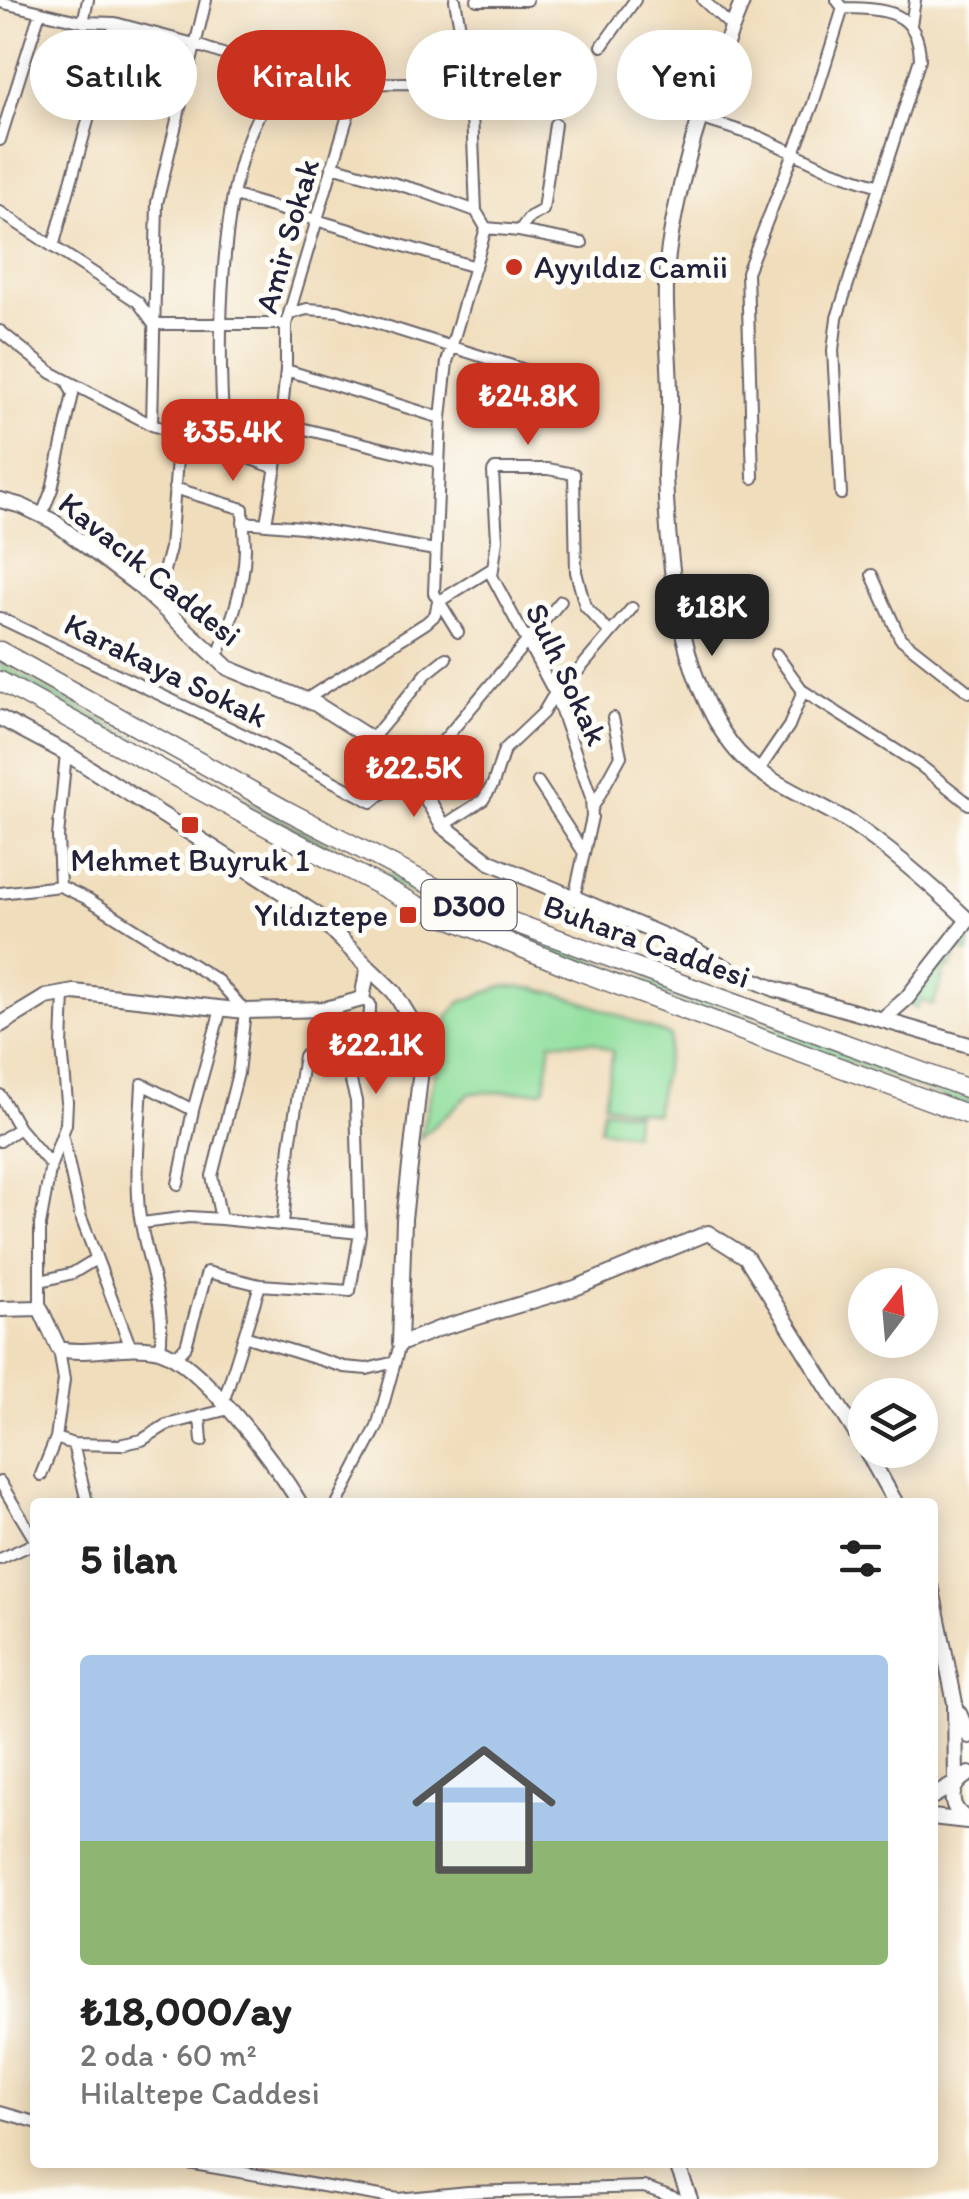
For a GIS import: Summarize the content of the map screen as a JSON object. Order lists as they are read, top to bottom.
{
  "streets": {
    "highway": ["D300", "Buhara Caddesi"],
    "street": [
      "Amir Sokak",
      "Kavacık Caddesi",
      "Karakaya Sokak",
      "Sulh Sokak"
    ]
  },
  "crossings": [
    ["Kavacık Caddesi", "Karakaya Sokak"],
    ["Kavacık Caddesi", "Sulh Sokak"]
  ],
  "places": {
    "other": ["Ayyıldız Camii"],
    "transit": ["Mehmet Buyruk 1", "Yıldıztepe"]
  },
  "north": "top",
  "page": {
    "chip": [
      "Satılık",
      "Kiralık",
      "Filtreler",
      "Yeni"
    ],
    "price": [
      "₺24.8K",
      "₺35.4K",
      "₺18K",
      "₺22.5K",
      "₺22.1K"
    ],
    "heading": "5 ilan",
    "list": [
      {
        "name": "₺18,000/ay",
        "note": "2 oda · 60 m² · Hilaltepe Caddesi"
      }
    ]
  }
}
